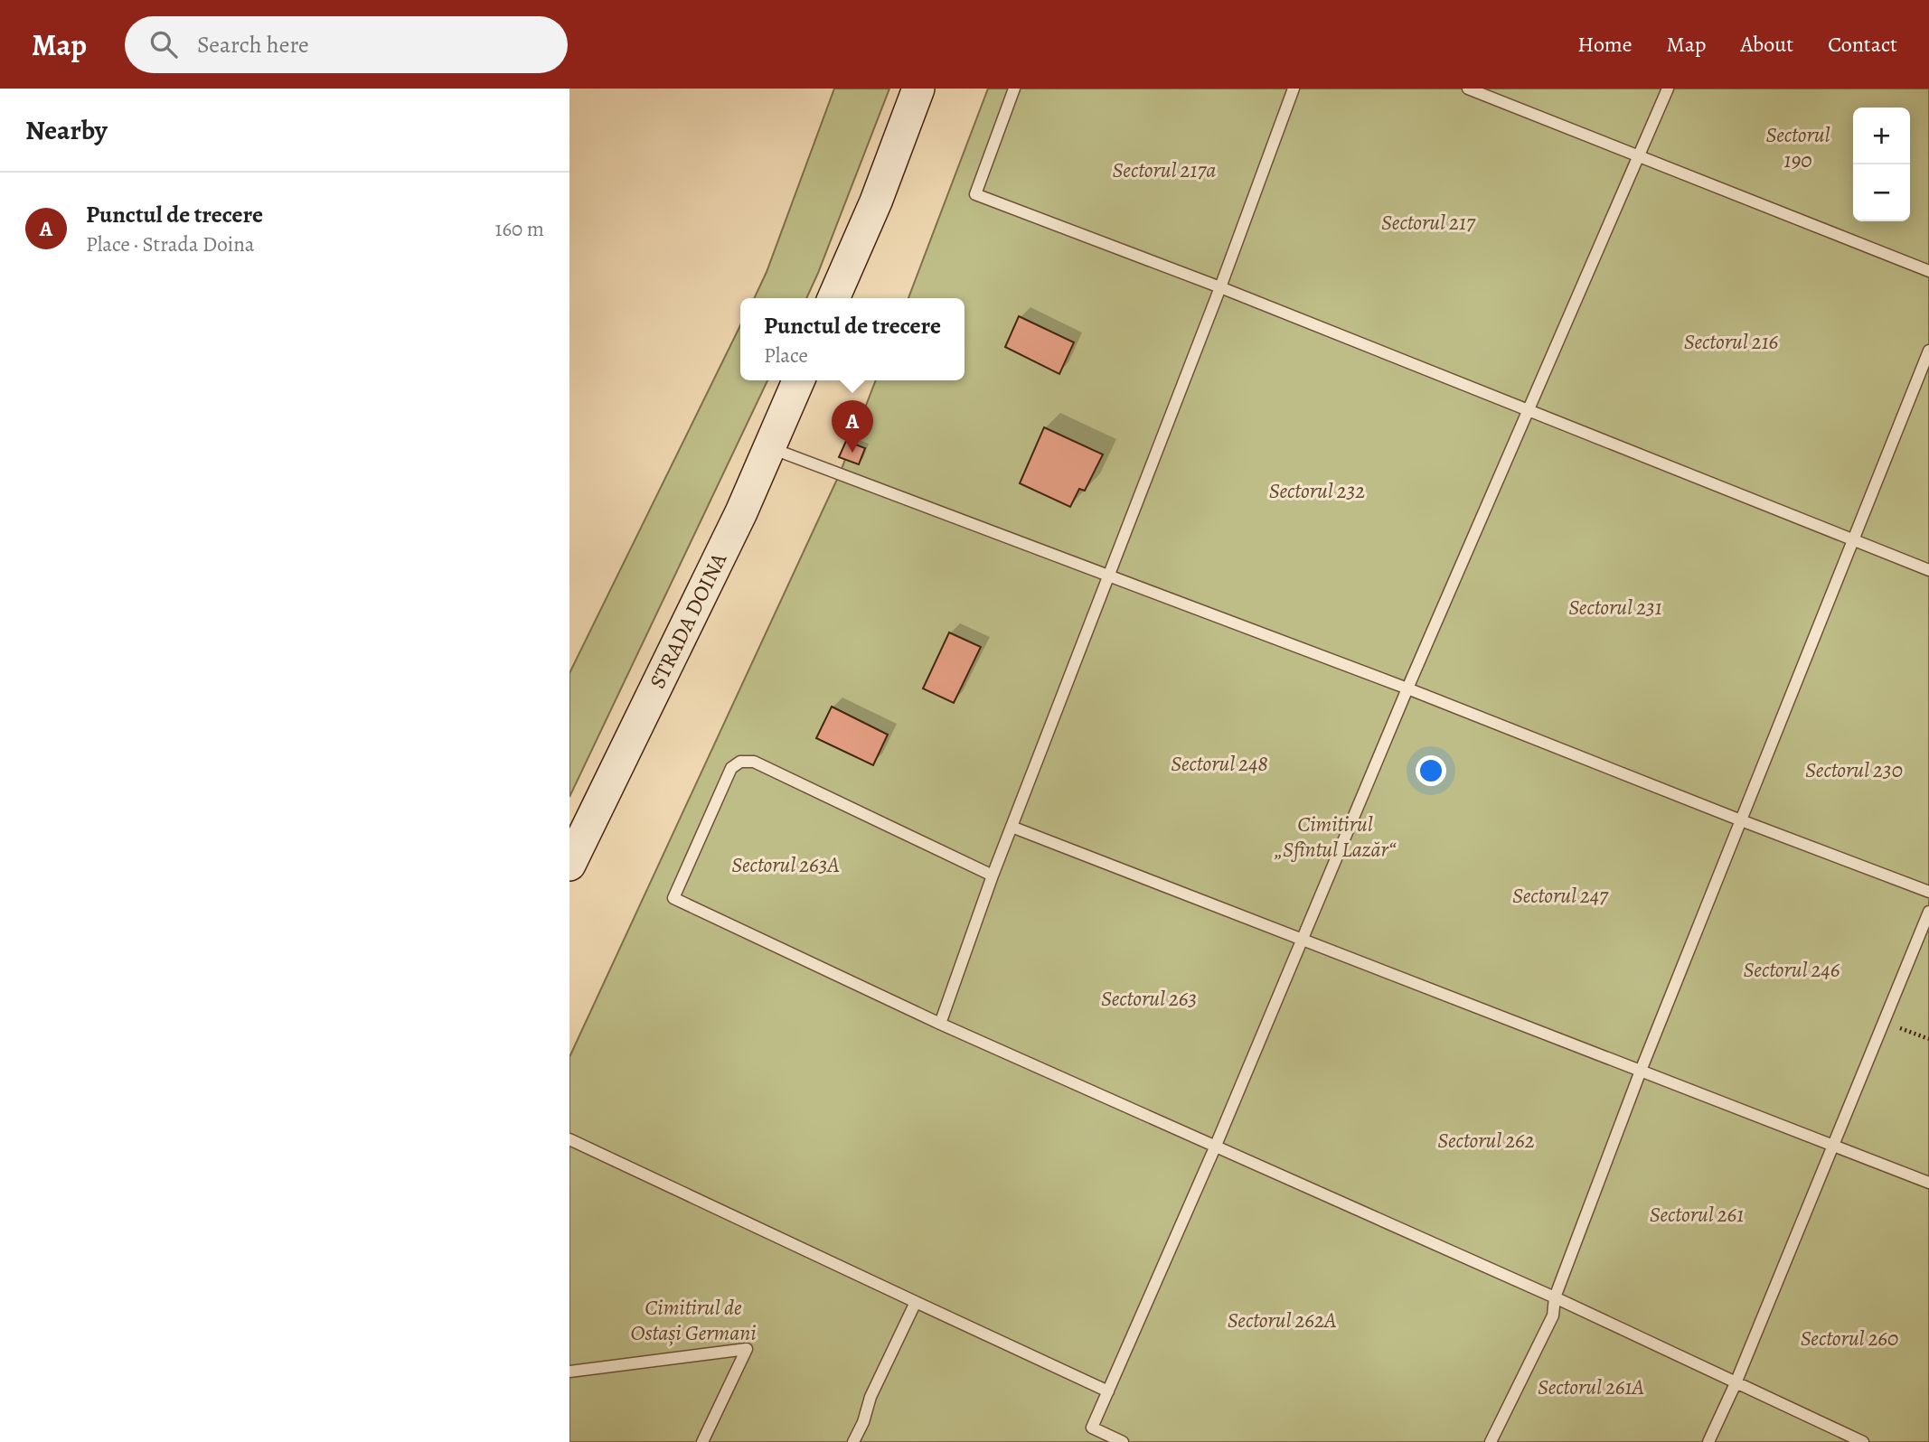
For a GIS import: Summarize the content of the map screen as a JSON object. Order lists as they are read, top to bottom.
{
  "streets": {
    "main road": ["STRADA DOINA"]
  },
  "parks": [
    "Sectorul 190",
    "Sectorul 217a",
    "Sectorul 217",
    "Sectorul 216",
    "Sectorul 232",
    "Sectorul 231",
    "Sectorul 248",
    "Sectorul 230",
    "Cimitirul „Sfîntul Lazăr“",
    "Sectorul 263A",
    "Sectorul 247",
    "Sectorul 246",
    "Sectorul 263",
    "Sectorul 262",
    "Sectorul 261",
    "Cimitirul de Ostași Germani",
    "Sectorul 262A",
    "Sectorul 260",
    "Sectorul 261A"
  ],
  "page": {
    "header": "Map",
    "search": "Search here",
    "nav": [
      "Home",
      "Map",
      "About",
      "Contact"
    ],
    "heading": "Nearby",
    "map_buttons": ["+", "−"],
    "list": [
      {
        "mark": "A",
        "name": "Punctul de trecere",
        "note": "Place · Strada Doina",
        "value": "160 m"
      }
    ],
    "popup": ["Punctul de trecere", "Place"],
    "pins": "A"
  }
}
